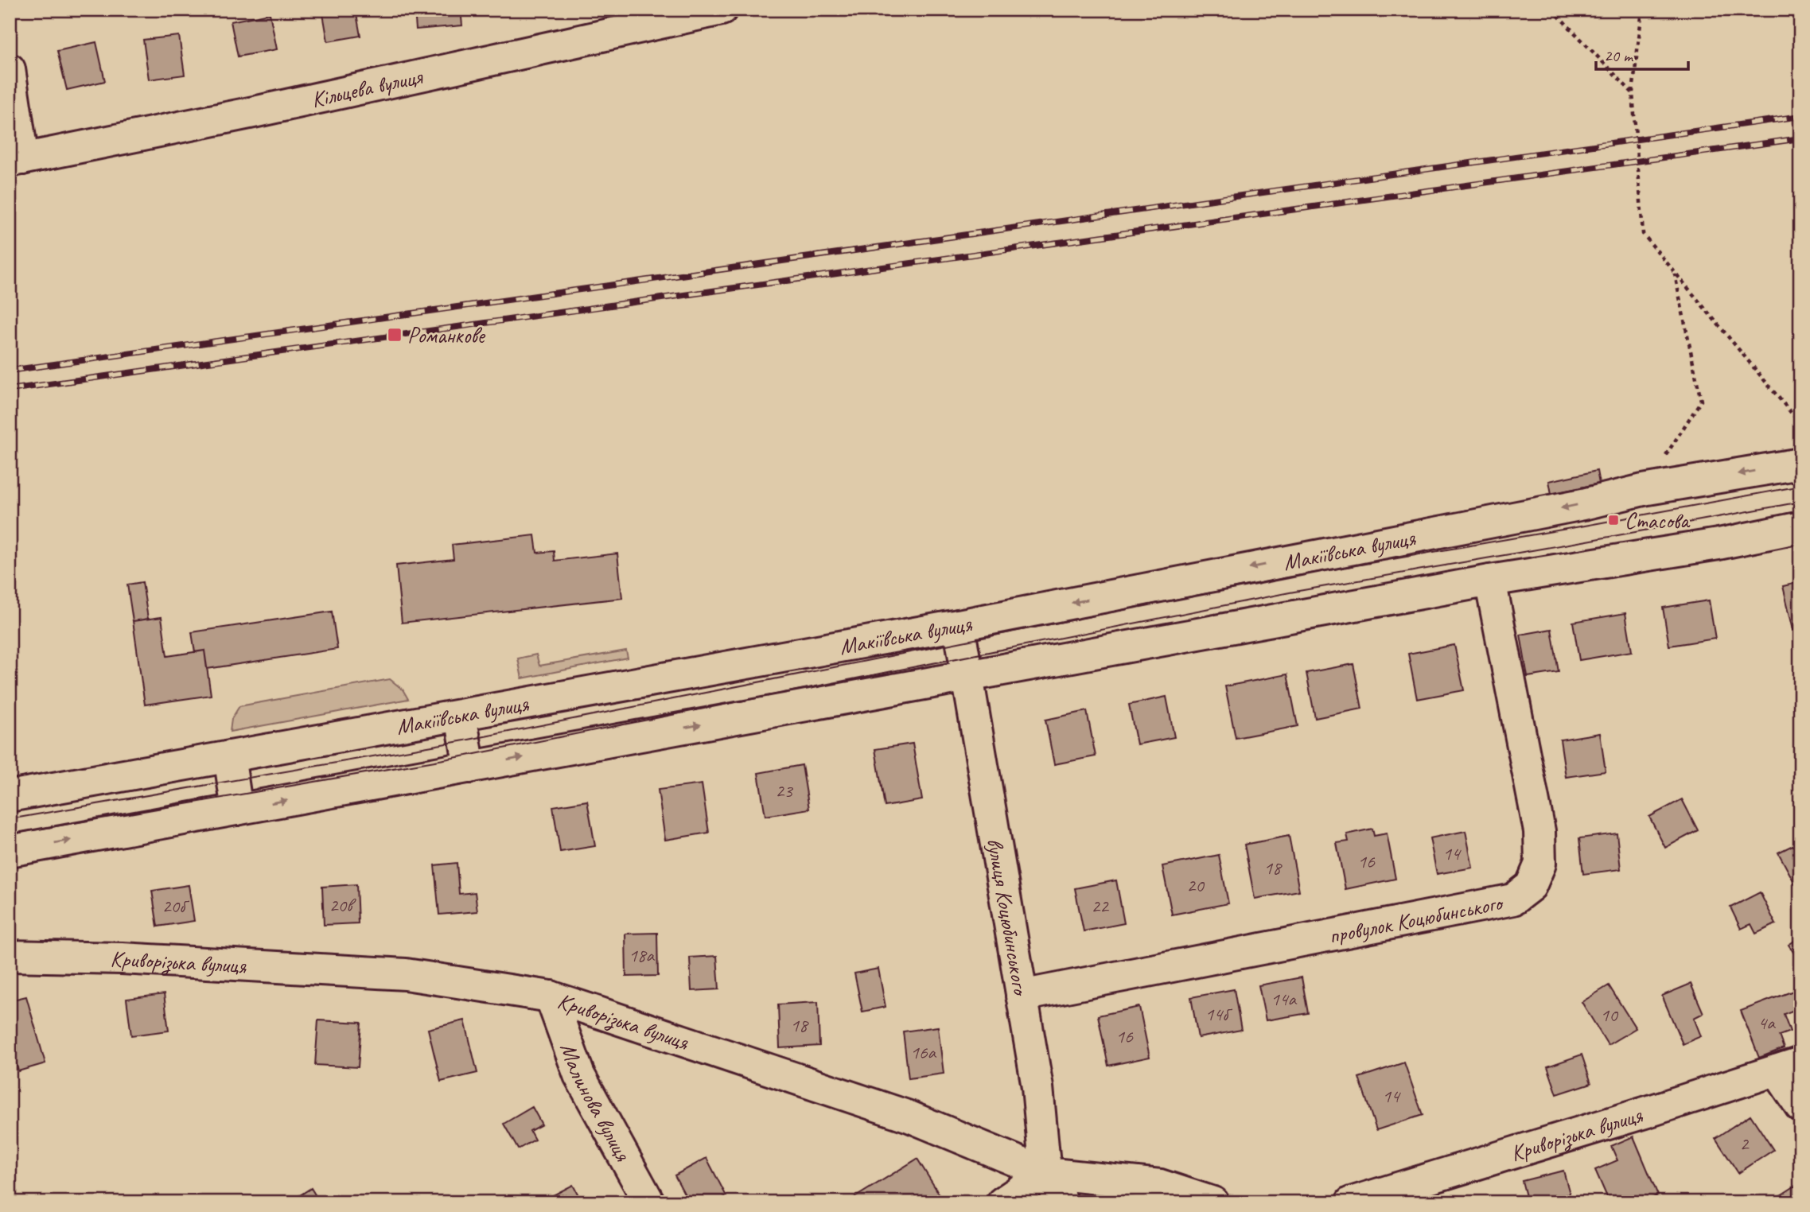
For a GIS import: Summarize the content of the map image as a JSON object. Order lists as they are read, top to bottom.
{
  "streets": {
    "street": [
      "Кільцева вулиця",
      "Макіївська вулиця",
      "вулиця Коцюбинського",
      "провулок Коцюбинського",
      "Криворізька вулиця",
      "Малинова вулиця"
    ]
  },
  "crossings": [
    ["Макіївська вулиця", "вулиця Коцюбинського"],
    ["вулиця Коцюбинського", "провулок Коцюбинського"],
    ["вулиця Коцюбинського", "Криворізька вулиця"],
    ["Криворізька вулиця", "Малинова вулиця"]
  ],
  "places": {
    "transit": ["Романкове", "Стасова"]
  },
  "house_numbers": [
    "23",
    "14",
    "16",
    "18",
    "20",
    "20в",
    "20б",
    "22",
    "18а",
    "14а",
    "14б",
    "10",
    "4а",
    "18",
    "16",
    "16а",
    "14",
    "2"
  ],
  "scale_bar": "20 m"
}
